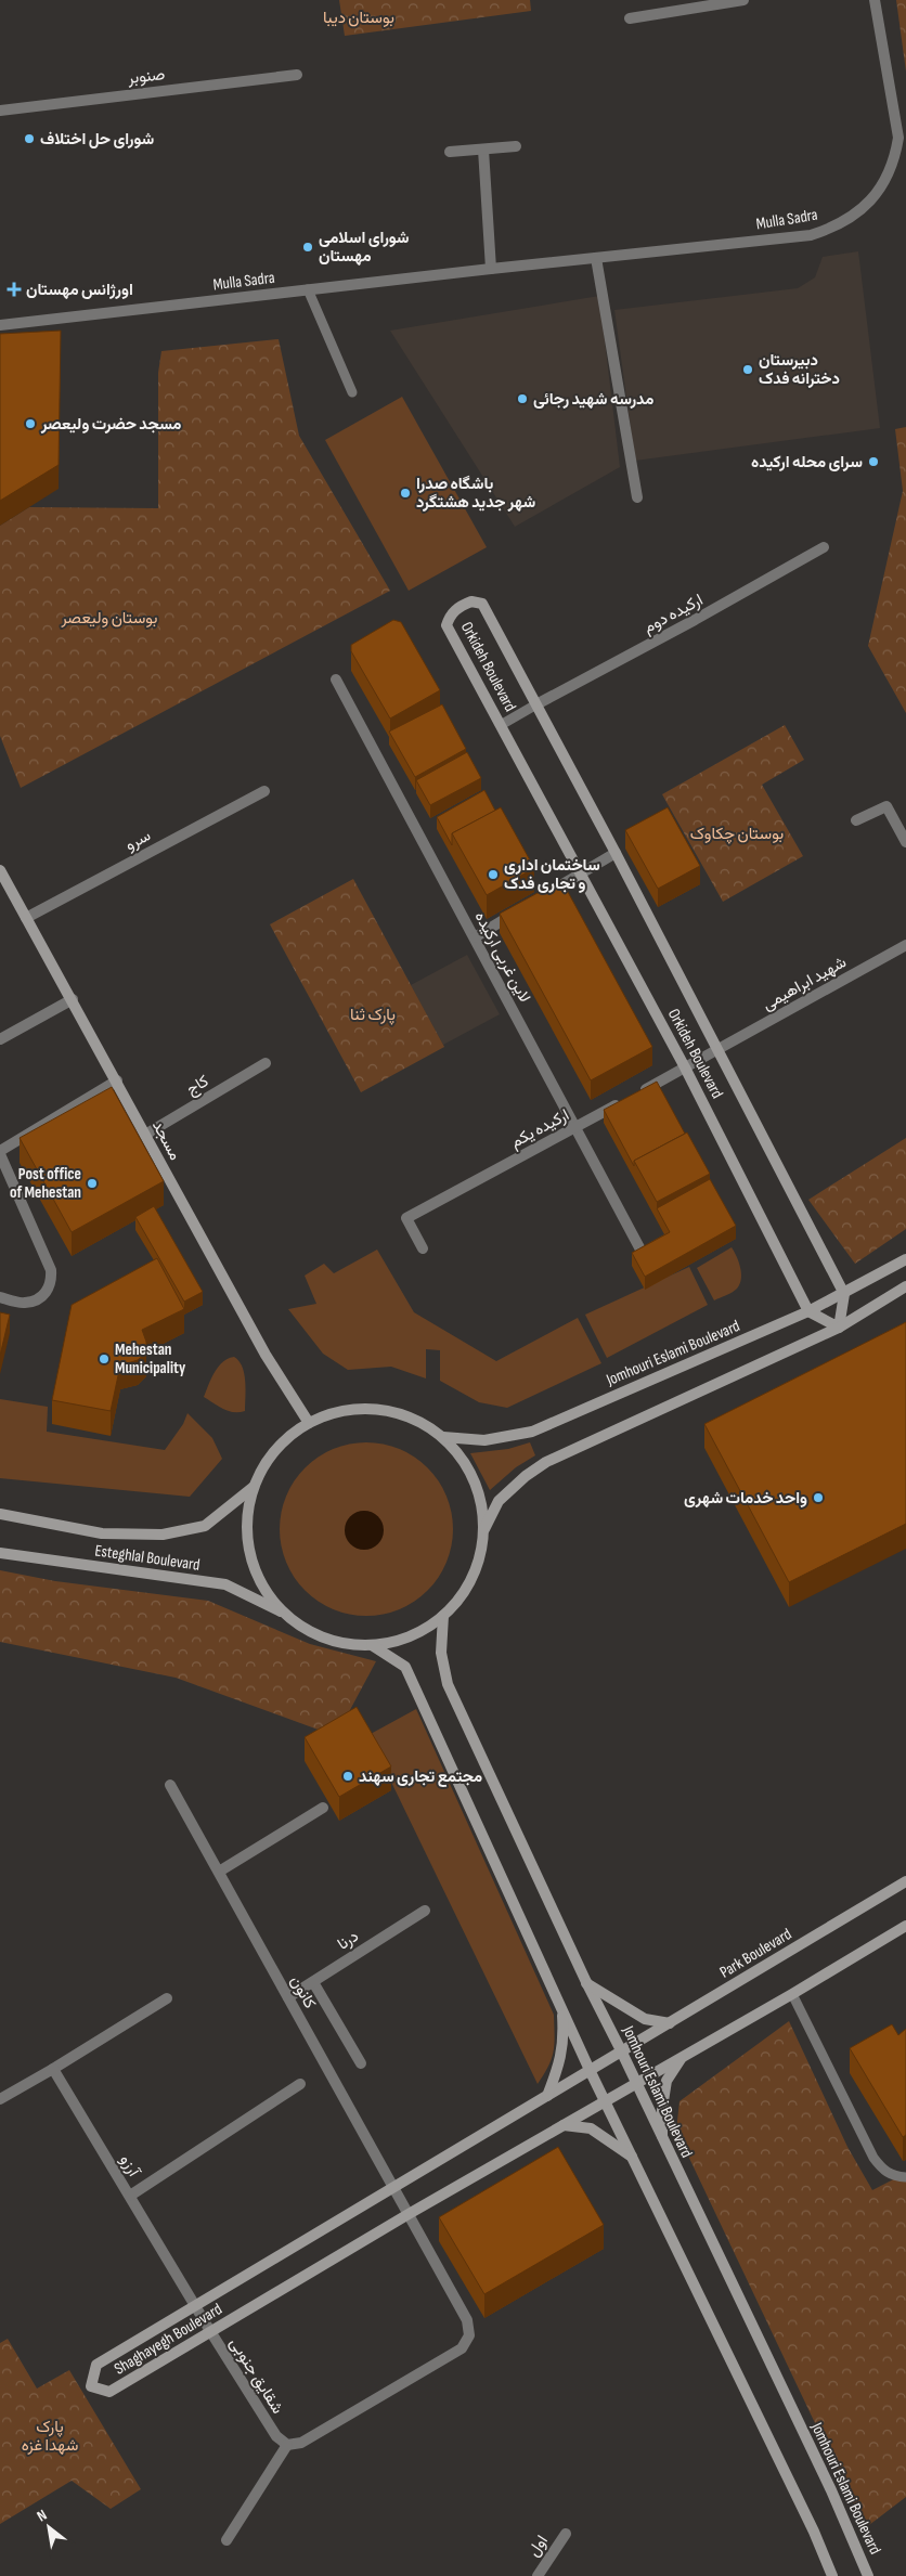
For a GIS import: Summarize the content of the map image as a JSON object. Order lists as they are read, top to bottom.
{
  "streets": {
    "street": [
      "صنوبر",
      "Mulla Sadra",
      "ارکیده دوم",
      "Orkideh Boulevard",
      "سرو",
      "لاین غربی ارکیده",
      "شهید ابراهیمی",
      "کاج",
      "ارکیده یکم",
      "مسجد",
      "Jomhouri Eslami Boulevard",
      "Esteghlal Boulevard",
      "درنا",
      "Park Boulevard",
      "کانون",
      "آرزو",
      "Shaghayegh Boulevard",
      "شقایق جنوبی",
      "اول"
    ]
  },
  "crossings": [
    ["ارکیده دوم", "Orkideh Boulevard"],
    ["Orkideh Boulevard", "شهید ابراهیمی"],
    ["Orkideh Boulevard", "Jomhouri Eslami Boulevard"],
    ["سرو", "مسجد"],
    ["لاین غربی ارکیده", "ارکیده یکم"],
    ["کاج", "مسجد"],
    ["Jomhouri Eslami Boulevard", "Park Boulevard"],
    ["Jomhouri Eslami Boulevard", "Shaghayegh Boulevard"],
    ["درنا", "کانون"],
    ["Park Boulevard", "Shaghayegh Boulevard"],
    ["کانون", "Shaghayegh Boulevard"],
    ["آرزو", "Shaghayegh Boulevard"],
    ["آرزو", "شقایق جنوبی"],
    ["Shaghayegh Boulevard", "شقایق جنوبی"]
  ],
  "parks": [
    "بوستان دیبا",
    "بوستان ولیعصر",
    "بوستان چکاوک",
    "پارک ثنا",
    "پارک شهدا غزه"
  ],
  "places": {
    "other": [
      "شورای حل اختلاف",
      "شورای اسلامی مهستان",
      "دبیرستان دخترانه فدک",
      "مدرسه شهید رجائی",
      "مسجد حضرت ولیعصر",
      "سرای محله ارکیده",
      "باشگاه صدرا شهر جدید هشتگرد",
      "ساختمان اداری و تجاری فدک",
      "Post office of Mehestan",
      "Mehestan Municipality",
      "واحد خدمات شهری",
      "مجتمع تجاری سهند"
    ],
    "health": ["اورژانس مهستان"]
  },
  "north": "top left"
}
